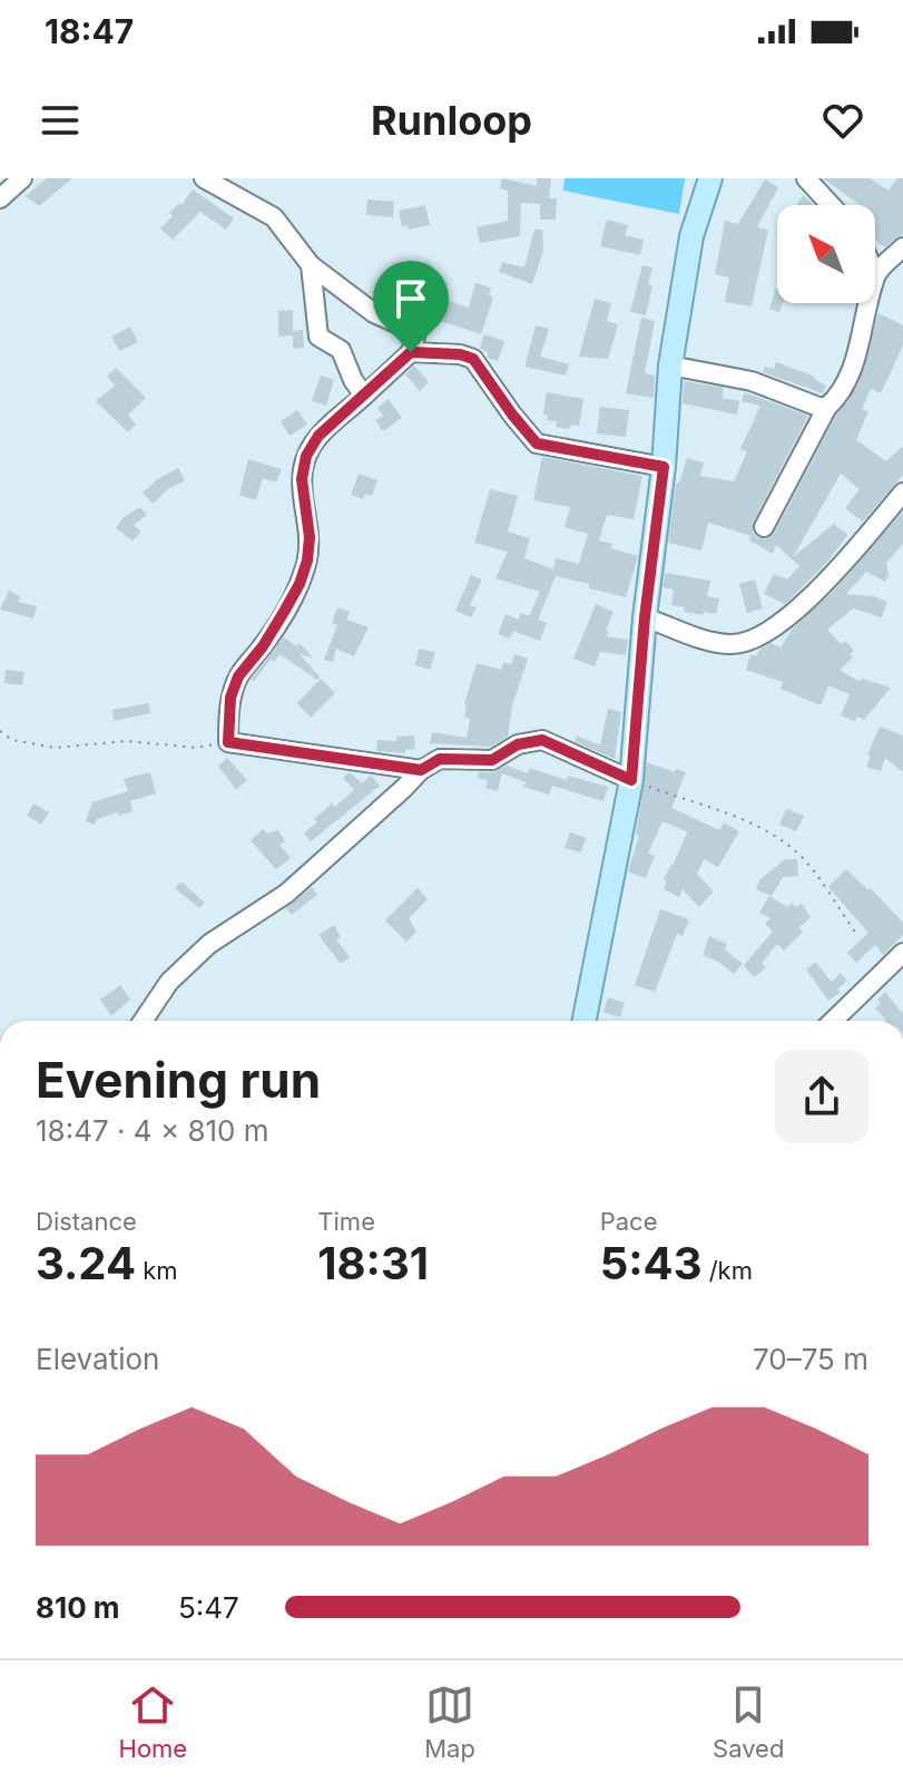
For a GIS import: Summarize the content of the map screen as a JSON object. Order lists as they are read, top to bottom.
{
  "north": "top left",
  "page": {
    "status": "18:47",
    "header": "Runloop",
    "heading": ["Evening run", "18:47 · 4 × 810 m"],
    "stats": [
      ["Distance", "3.24 km"],
      ["Time", "18:31"],
      ["Pace", "5:43 /km"]
    ],
    "chart": ["Elevation", "70–75 m"],
    "list": [
      {
        "name": "810 m",
        "note": "5:47"
      }
    ],
    "tabs": ["Home", "Map", "Saved"]
  }
}
